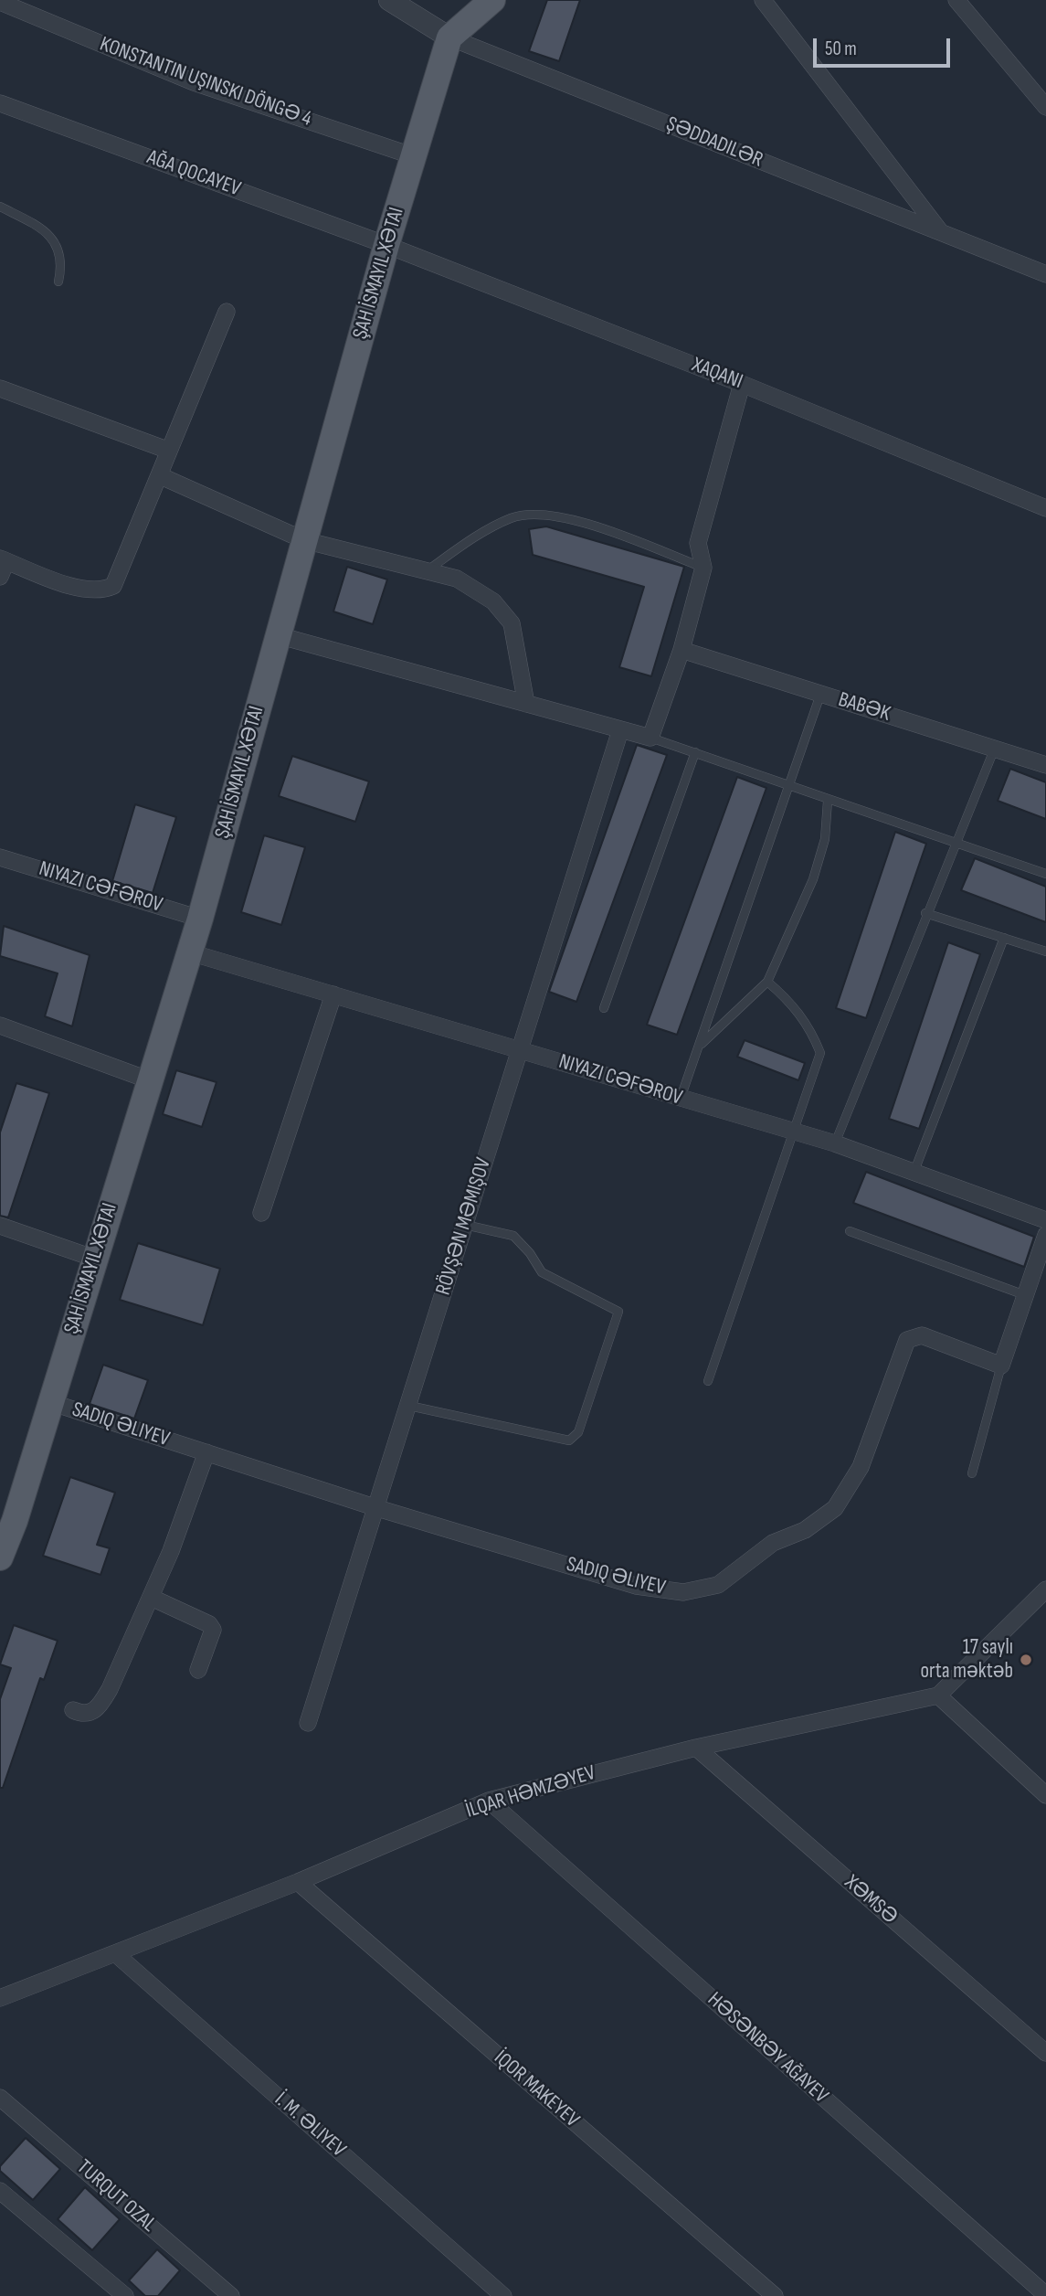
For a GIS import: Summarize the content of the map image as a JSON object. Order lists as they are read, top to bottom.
{
  "streets": {
    "street": [
      "KONSTANTIN UŞINSKI DÖNGƏ 4",
      "ŞƏDDADILƏR",
      "AĞA QOCAYEV",
      "XAQANI",
      "BABƏK",
      "NIYAZI CƏFƏROV",
      "RÖVŞƏN MƏMIŞOV",
      "İLQAR HƏMZƏYEV",
      "XƏMSƏ",
      "HƏSƏNBƏY AĞAYEV",
      "İQOR MAKEYEV",
      "İ. M. ƏLIYEV",
      "TURQUT OZAL"
    ]
  },
  "crossings": [
    ["AĞA QOCAYEV", "XAQANI"],
    ["NIYAZI CƏFƏROV", "RÖVŞƏN MƏMIŞOV"],
    ["İLQAR HƏMZƏYEV", "XƏMSƏ"],
    ["İLQAR HƏMZƏYEV", "HƏSƏNBƏY AĞAYEV"],
    ["İLQAR HƏMZƏYEV", "İQOR MAKEYEV"],
    ["İLQAR HƏMZƏYEV", "İ. M. ƏLIYEV"]
  ],
  "places": ["17 saylı orta məktəb"],
  "scale_bar": "50 m"
}
